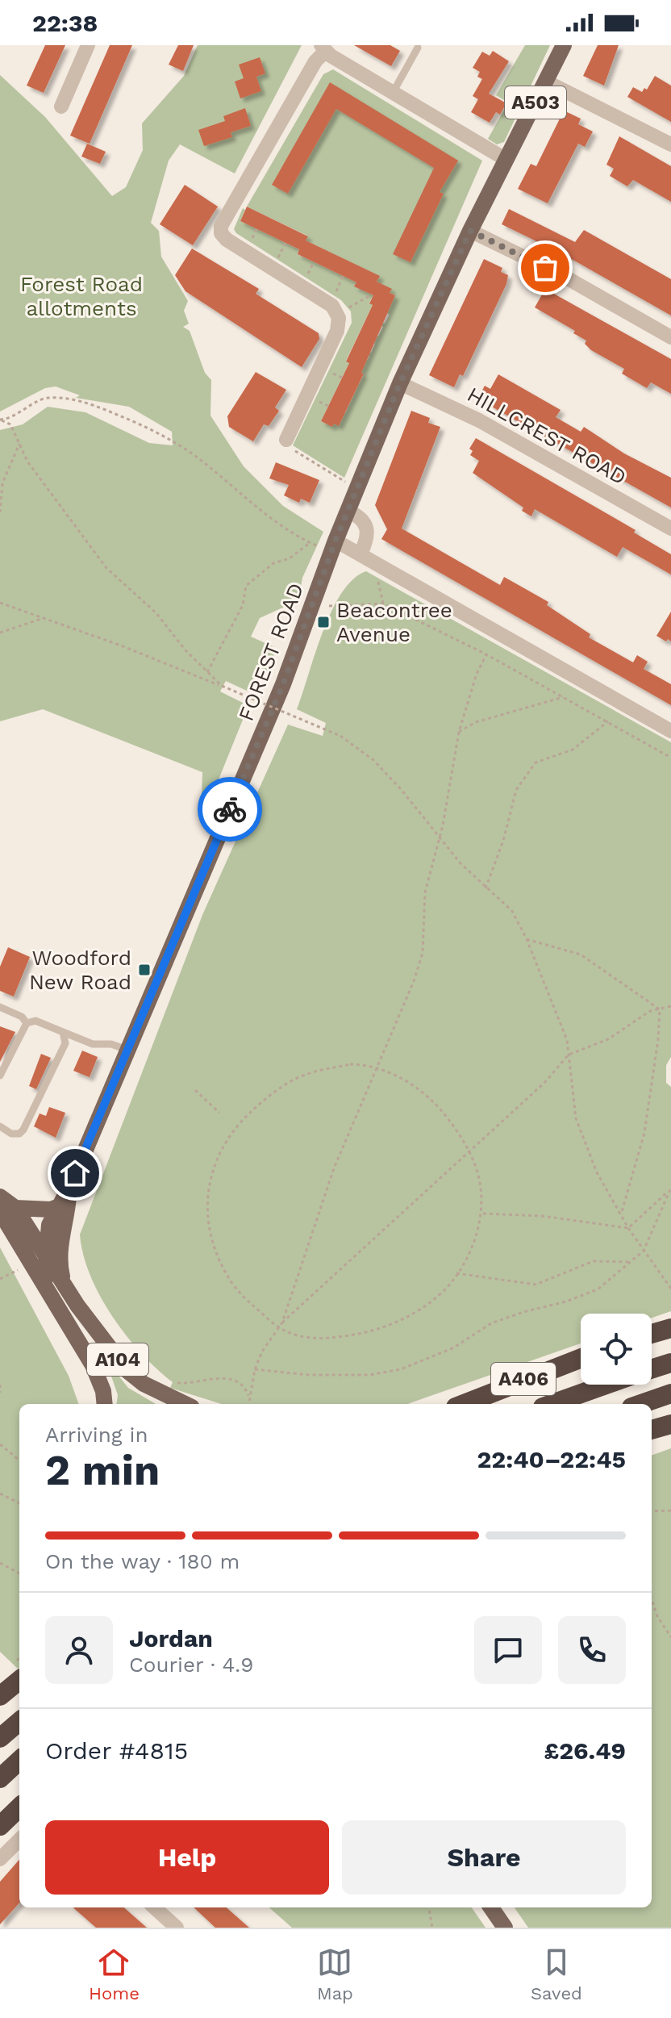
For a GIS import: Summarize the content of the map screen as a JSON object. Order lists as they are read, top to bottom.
{
  "streets": {
    "highway": ["A406"],
    "main road": ["A503", "FOREST ROAD", "A104"],
    "street": ["HILLCREST ROAD"]
  },
  "crossings": [
    ["A503", "FOREST ROAD"],
    ["A503", "A104"],
    ["HILLCREST ROAD", "FOREST ROAD"],
    ["FOREST ROAD", "A104"]
  ],
  "parks": ["Forest Road allotments"],
  "places": {
    "transit": ["Beacontree Avenue", "Woodford New Road"]
  },
  "page": {
    "status": "22:38",
    "heading": ["2 min", "Arriving in", "22:40–22:45"],
    "panel": [
      "Jordan",
      "Courier · 4.9",
      "Order #4815",
      "£26.49"
    ],
    "bar": "On the way · 180 m",
    "buttons": ["Help", "Share"],
    "tabs": ["Home", "Map", "Saved"]
  }
}
